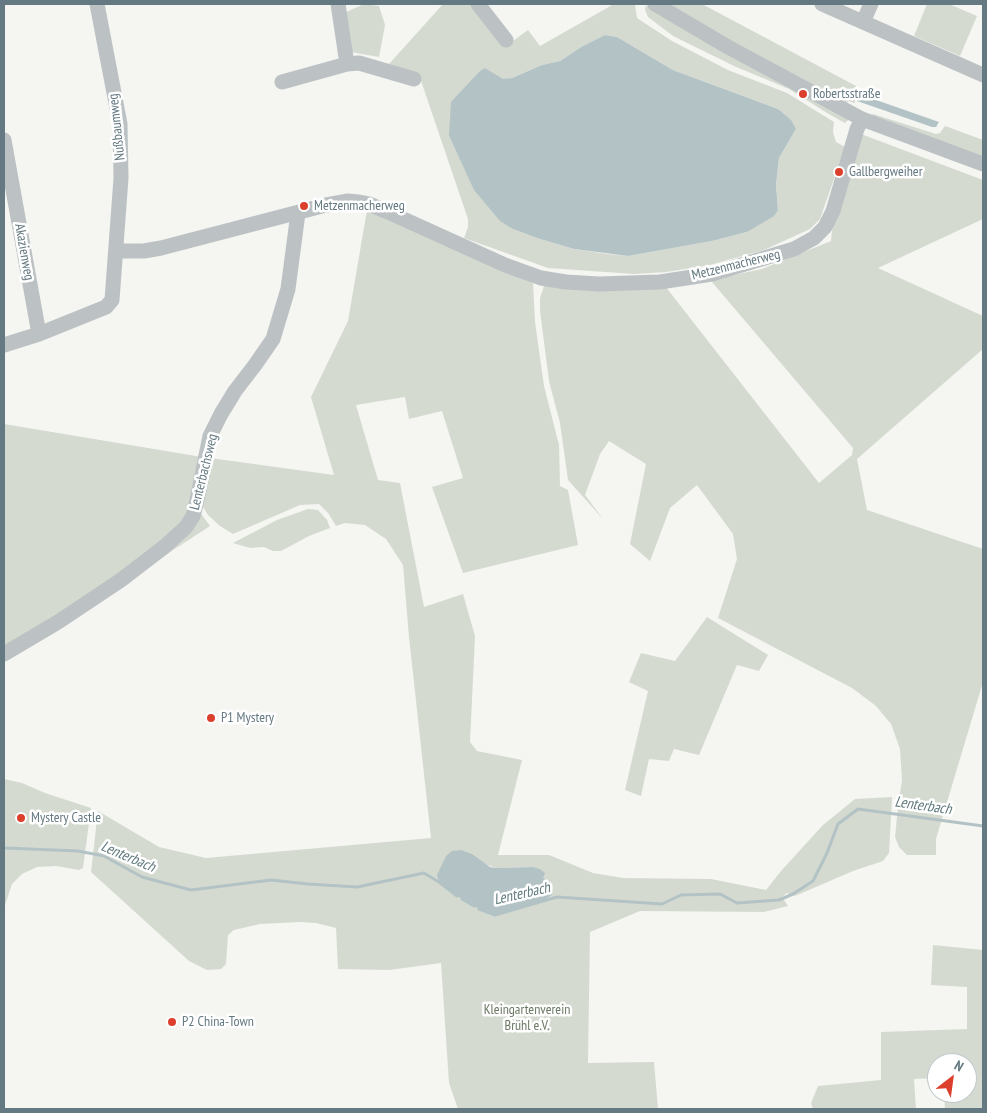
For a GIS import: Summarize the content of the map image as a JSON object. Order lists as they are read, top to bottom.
{
  "streets": {
    "street": [
      "Nußbaumweg",
      "Akazienweg",
      "Metzenmacherweg",
      "Lenterbachsweg"
    ]
  },
  "crossings": [
    ["Nußbaumweg", "Metzenmacherweg"],
    ["Metzenmacherweg", "Lenterbachsweg"]
  ],
  "water": ["Lenterbach"],
  "parks": ["Kleingartenverein Brühl e.V."],
  "places": [
    "Robertsstraße",
    "Gallbergweiher",
    "Metzenmacherweg",
    "P1 Mystery",
    "Mystery Castle",
    "P2 China-Town"
  ],
  "north": "top right"
}
